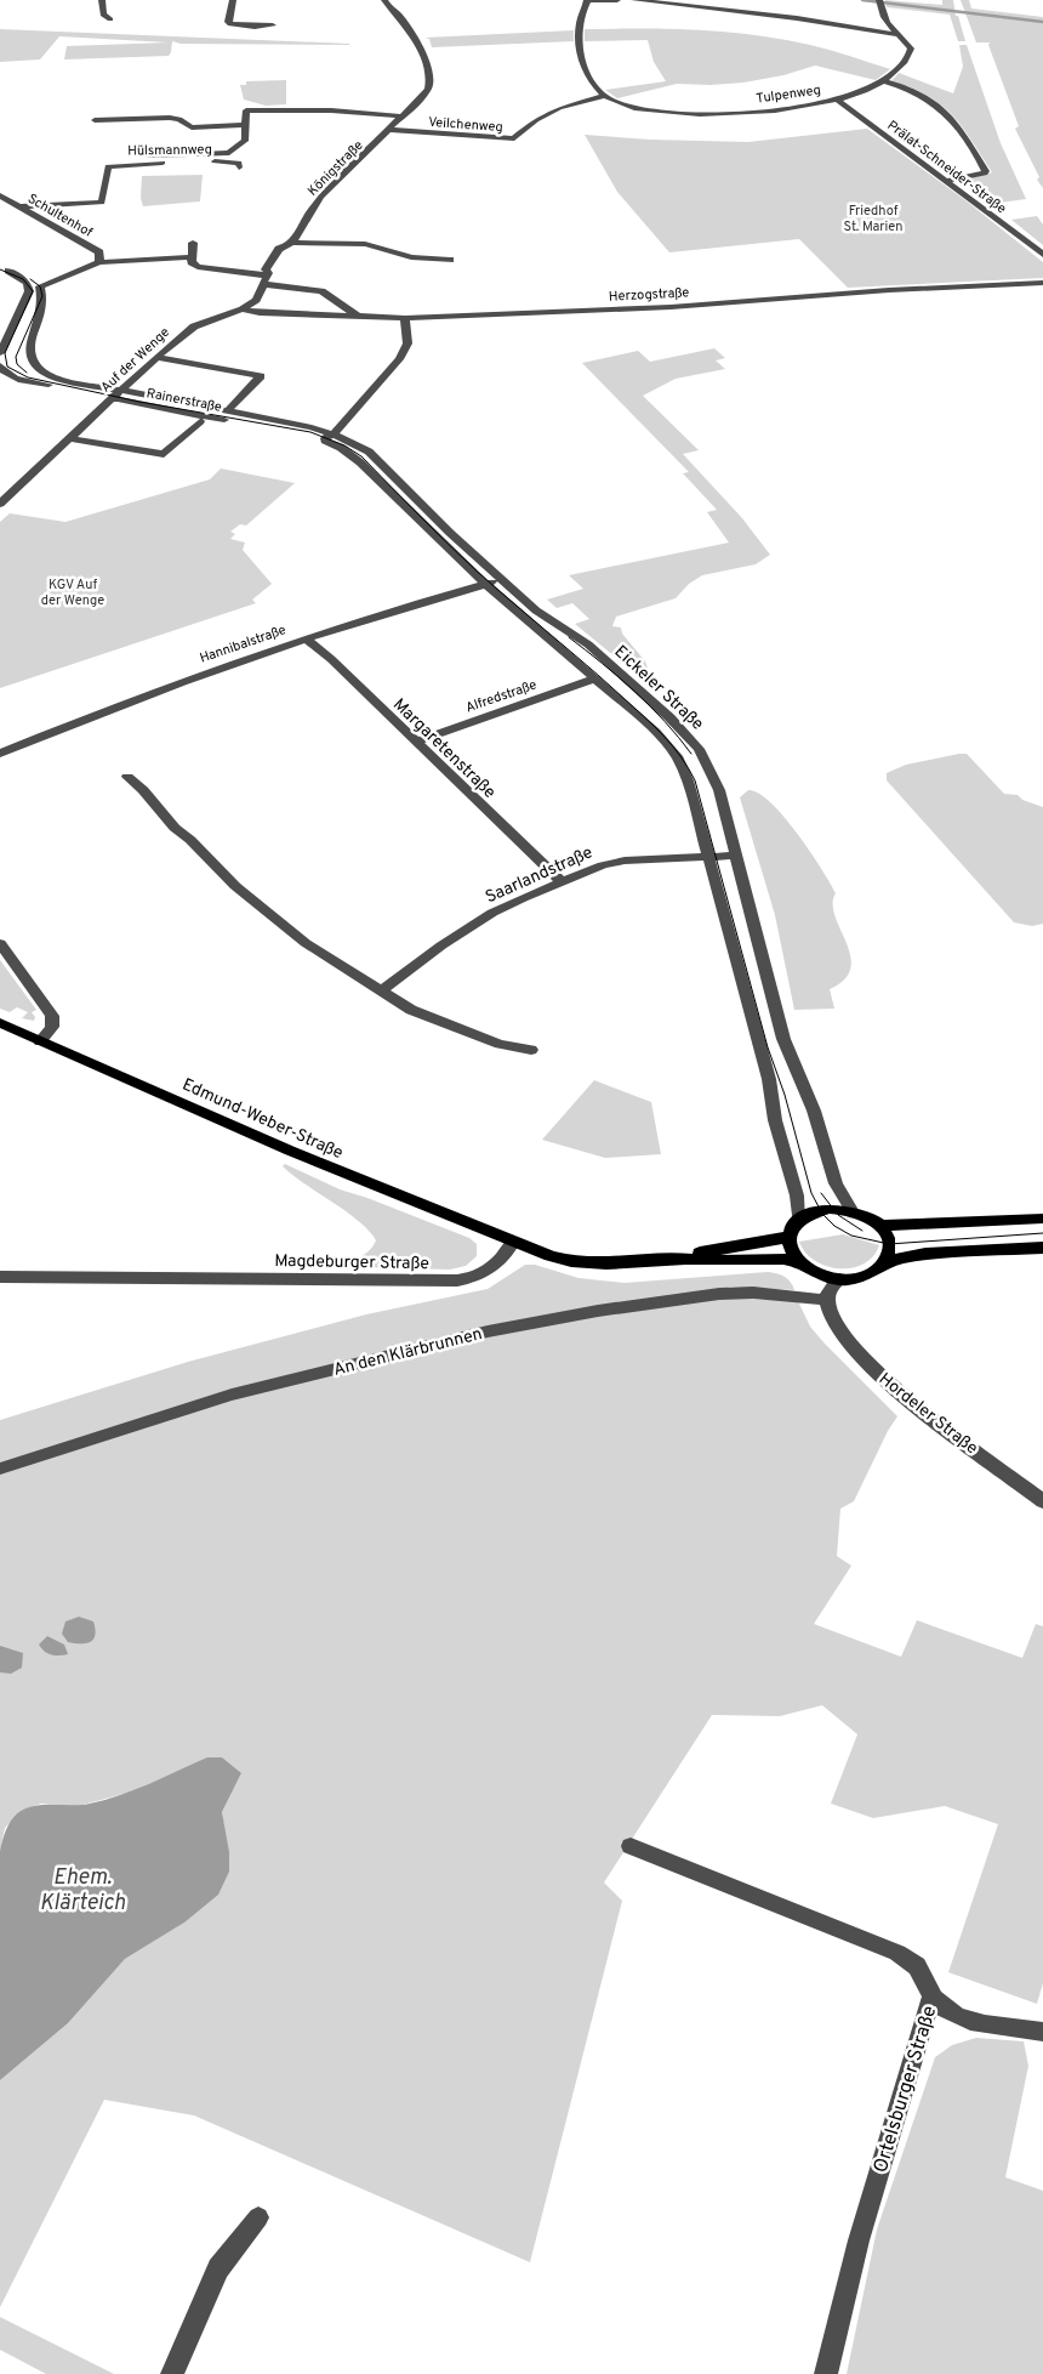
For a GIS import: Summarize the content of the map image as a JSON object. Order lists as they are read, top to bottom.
{
  "streets": {
    "main road": ["Edmund-Weber-Straße"],
    "street": [
      "Tulpenweg",
      "Veilchenweg",
      "Hülsmannweg",
      "Prälat-Schneider-Straße",
      "Königstraße",
      "Schultenhof",
      "Herzogstraße",
      "Auf der Wenge",
      "Rainerstraße",
      "Hannibalstraße",
      "Eickeler Straße",
      "Alfredstraße",
      "Margaretenstraße",
      "Saarlandstraße",
      "Magdeburger Straße",
      "An den Klärbrunnen",
      "Hordeler Straße",
      "Ortelsburger Straße"
    ]
  },
  "crossings": [
    ["Tulpenweg", "Veilchenweg"],
    ["Tulpenweg", "Prälat-Schneider-Straße"],
    ["Veilchenweg", "Königstraße"],
    ["Hülsmannweg", "Schultenhof"],
    ["Königstraße", "Herzogstraße"],
    ["Königstraße", "Auf der Wenge"],
    ["Herzogstraße", "Auf der Wenge"],
    ["Auf der Wenge", "Rainerstraße"],
    ["Rainerstraße", "Eickeler Straße"],
    ["Hannibalstraße", "Eickeler Straße"],
    ["Hannibalstraße", "Margaretenstraße"],
    ["Eickeler Straße", "Saarlandstraße"],
    ["Alfredstraße", "Margaretenstraße"],
    ["Margaretenstraße", "Saarlandstraße"],
    ["Edmund-Weber-Straße", "Magdeburger Straße"],
    ["An den Klärbrunnen", "Hordeler Straße"]
  ],
  "water": ["Ehem. Klärteich"],
  "parks": ["Friedhof St. Marien", "KGV Auf der Wenge"]
}
